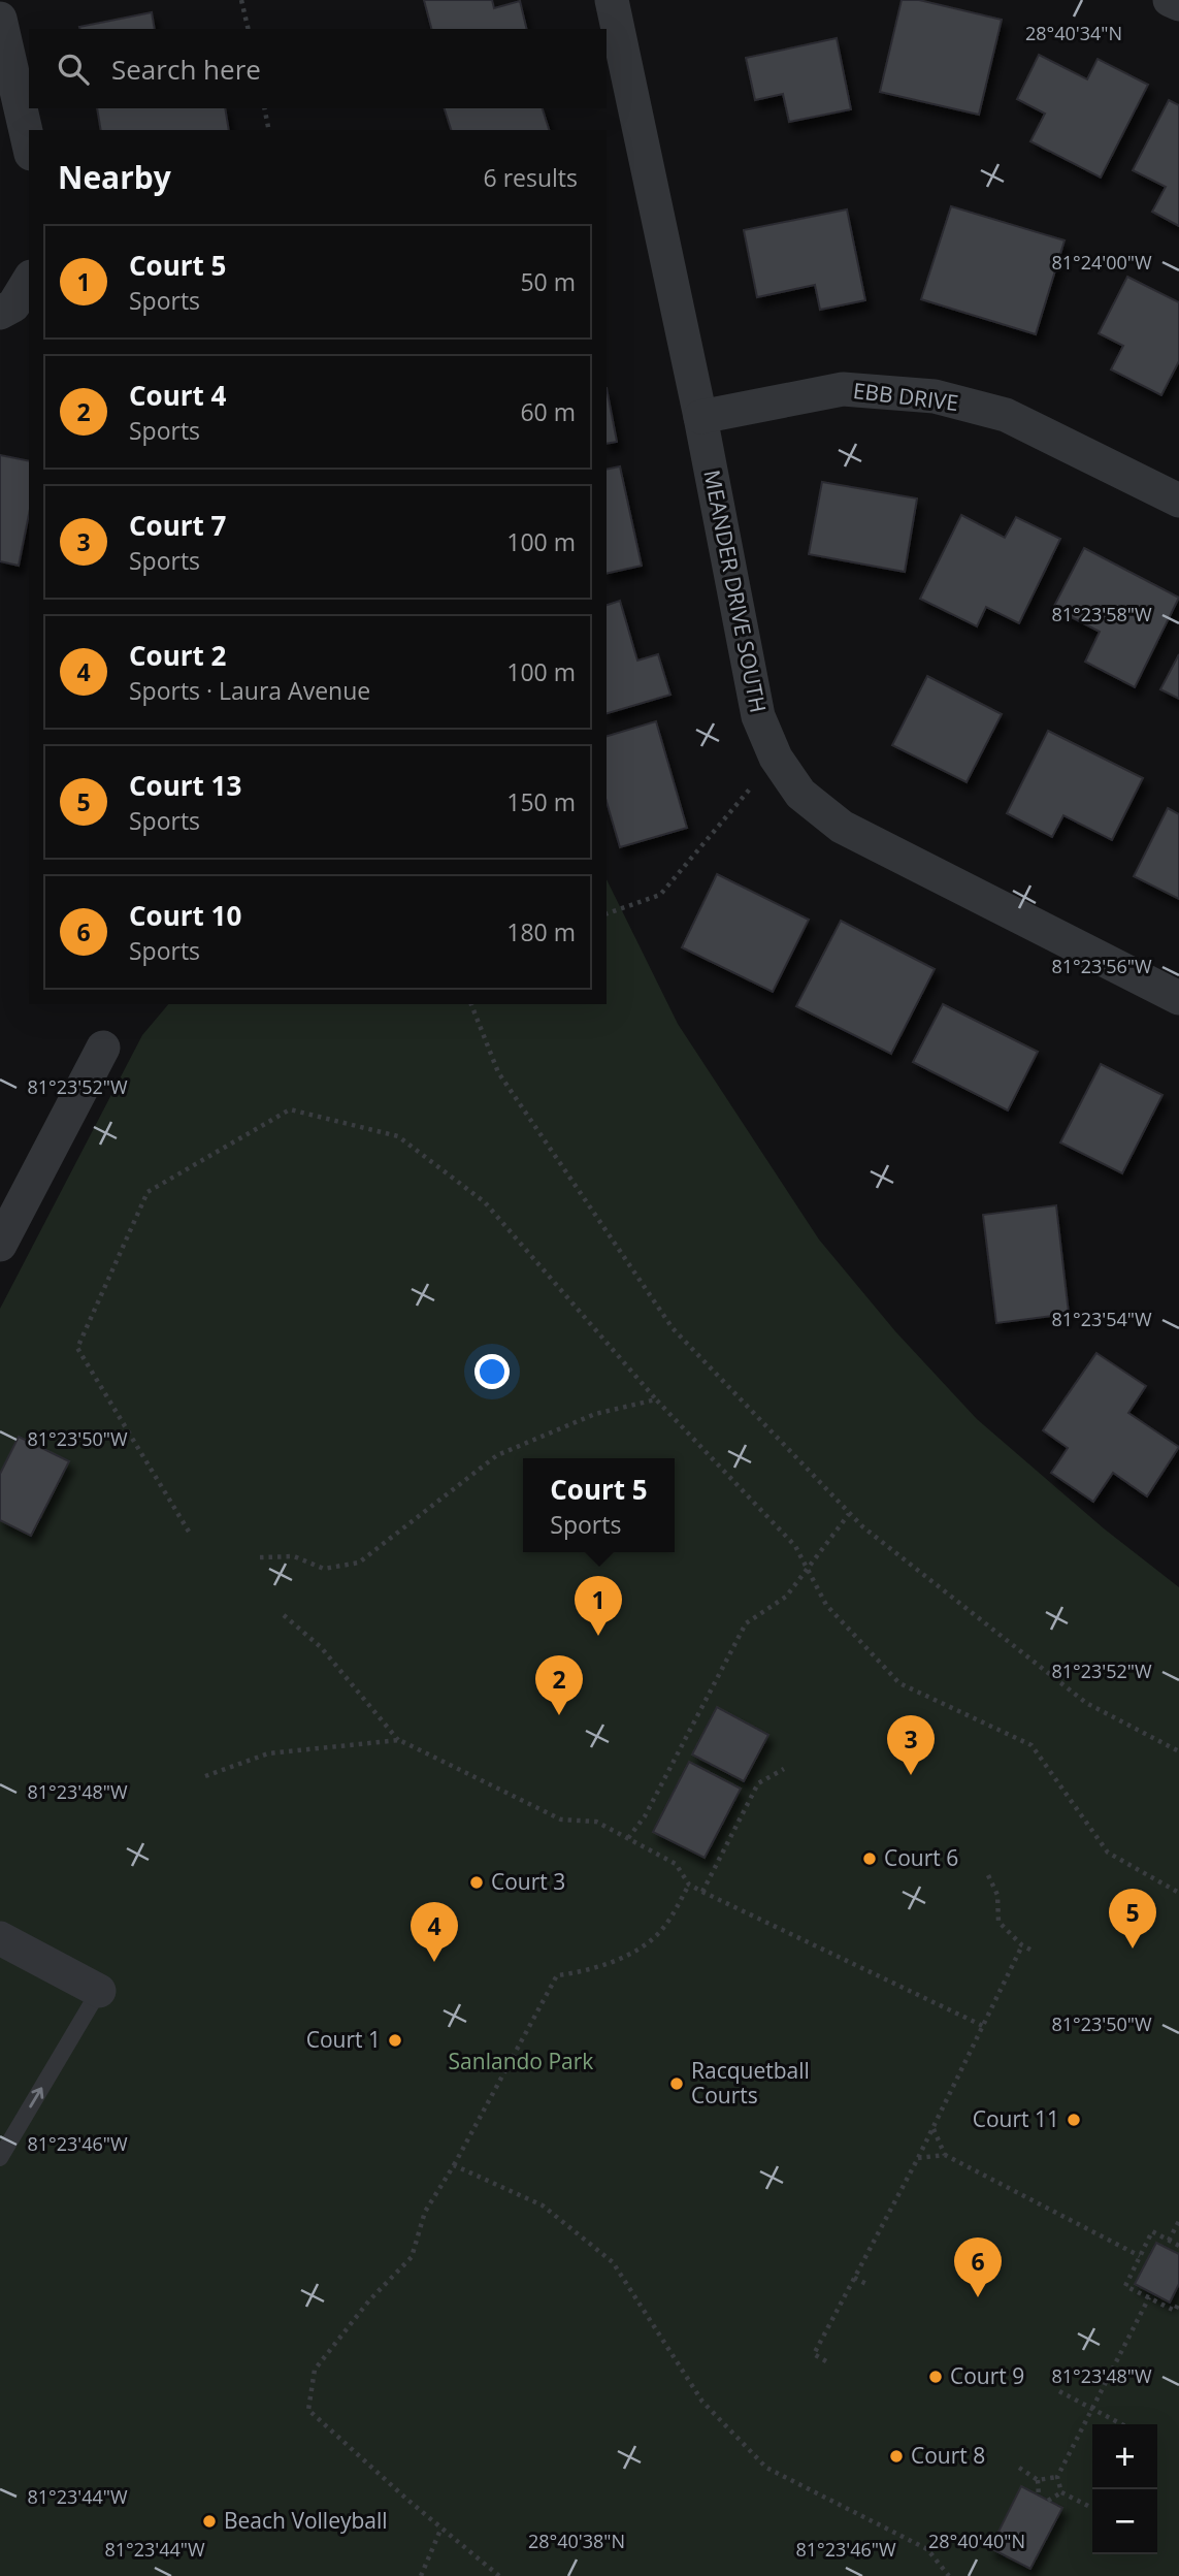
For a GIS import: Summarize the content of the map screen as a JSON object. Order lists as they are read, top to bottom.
{
  "streets": {
    "street": ["EBB DRIVE", "MEANDER DRIVE SOUTH"]
  },
  "crossings": [
    ["EBB DRIVE", "MEANDER DRIVE SOUTH"]
  ],
  "parks": ["Sanlando Park"],
  "places": [
    "Court 6",
    "Court 3",
    "Court 1",
    "Racquetball Courts",
    "Court 11",
    "Court 9",
    "Court 8",
    "Beach Volleyball"
  ],
  "page": {
    "search": "Search here",
    "heading": ["Nearby", "6 results"],
    "list": [
      {
        "mark": "1",
        "name": "Court 5",
        "note": "Sports",
        "value": "50 m"
      },
      {
        "mark": "2",
        "name": "Court 4",
        "note": "Sports",
        "value": "60 m"
      },
      {
        "mark": "3",
        "name": "Court 7",
        "note": "Sports",
        "value": "100 m"
      },
      {
        "mark": "4",
        "name": "Court 2",
        "note": "Sports · Laura Avenue",
        "value": "100 m"
      },
      {
        "mark": "5",
        "name": "Court 13",
        "note": "Sports",
        "value": "150 m"
      },
      {
        "mark": "6",
        "name": "Court 10",
        "note": "Sports",
        "value": "180 m"
      }
    ],
    "popup": ["Court 5", "Sports"],
    "pins": [
      "1",
      "2",
      "3",
      "5",
      "4",
      "6"
    ],
    "map_buttons": ["+", "−"]
  },
  "coordinates": [
    "28°40'34\"N",
    "81°24'00\"W",
    "81°23'58\"W",
    "81°23'56\"W",
    "81°23'52\"W",
    "81°23'54\"W",
    "81°23'50\"W",
    "81°23'48\"W",
    "81°23'46\"W",
    "81°23'44\"W",
    "28°40'38\"N",
    "28°40'40\"N"
  ]
}
